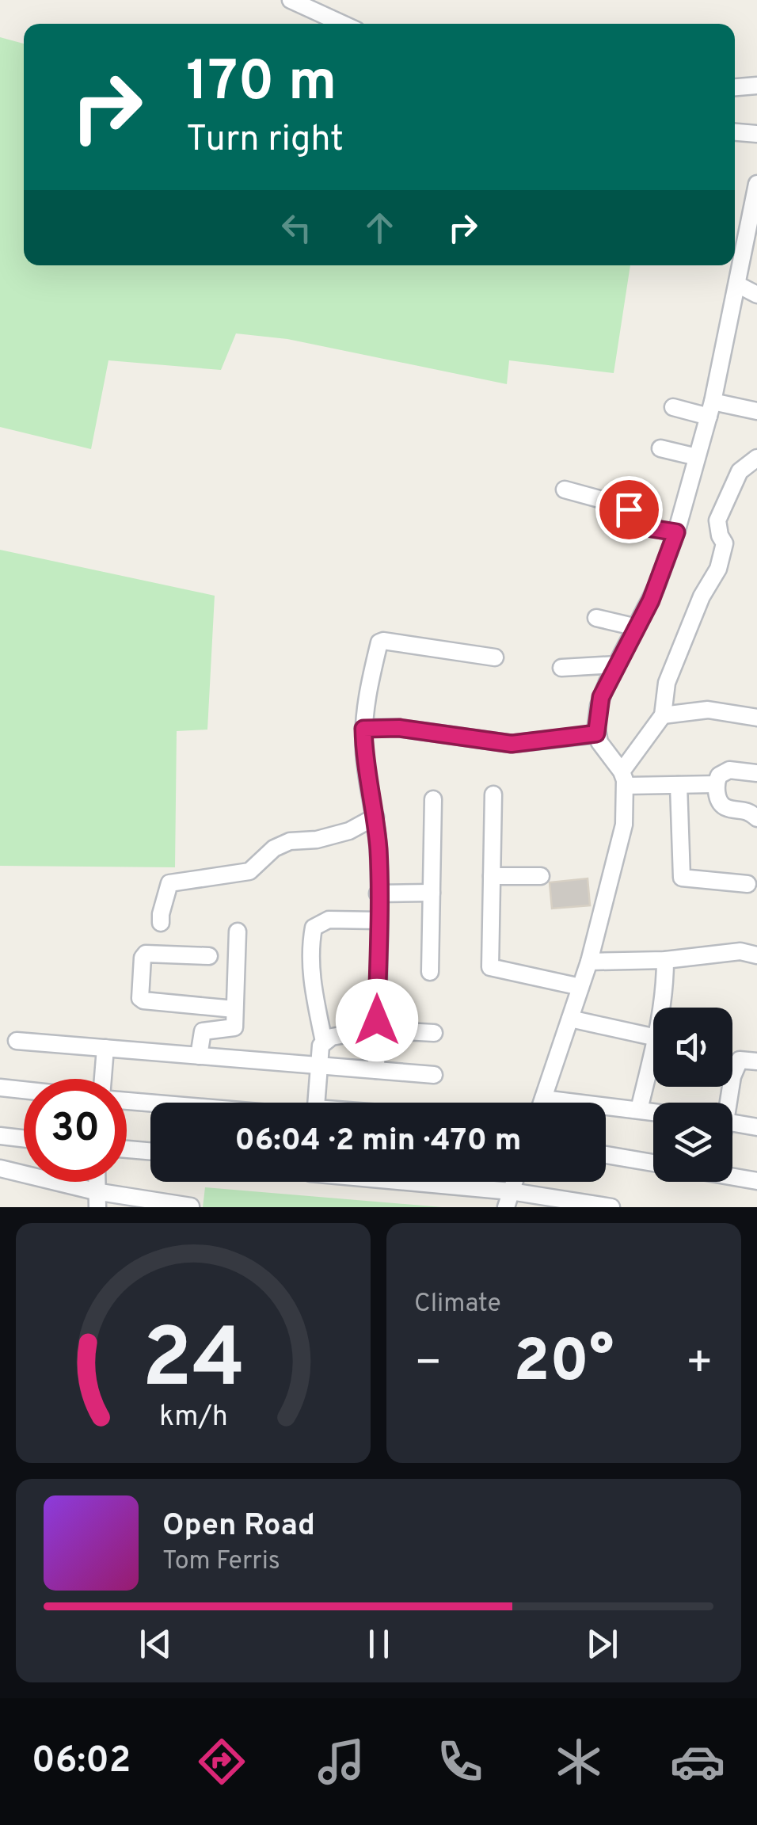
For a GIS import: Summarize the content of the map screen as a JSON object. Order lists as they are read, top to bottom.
{
  "page": {
    "turn": ["170 m", "Turn right"],
    "limit": "30",
    "trip": "06:04 · 2 min · 470 m",
    "tile": "Climate",
    "heat": ["−", "20°", "+"],
    "song": ["Open Road", "Tom Ferris"],
    "tabs": "06:02",
    "gauge": ["24", "km/h"]
  }
}
